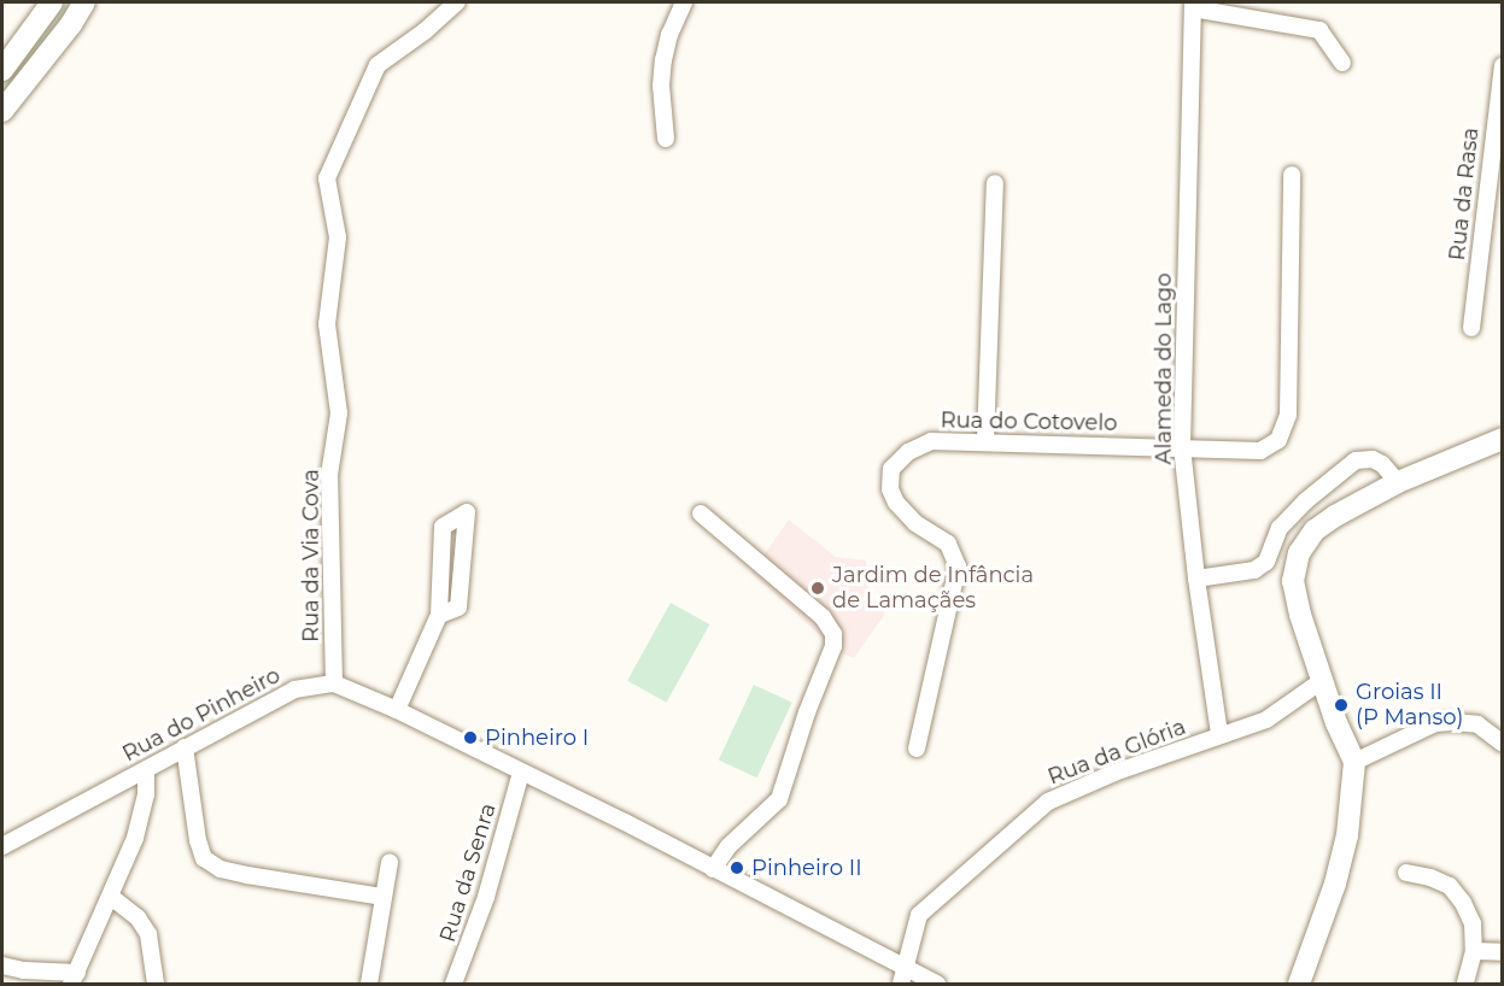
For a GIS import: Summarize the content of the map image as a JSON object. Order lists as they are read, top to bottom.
{
  "streets": {
    "street": [
      "Rua da Rasa",
      "Alameda do Lago",
      "Rua do Cotovelo",
      "Rua da Via Cova",
      "Rua do Pinheiro",
      "Rua da Glória",
      "Rua da Senra"
    ]
  },
  "crossings": [
    ["Alameda do Lago", "Rua do Cotovelo"],
    ["Alameda do Lago", "Rua da Glória"],
    ["Rua da Via Cova", "Rua do Pinheiro"]
  ],
  "places": [
    "Jardim de Infância de Lamaçães",
    "Groias II (P Manso)",
    "Pinheiro I",
    "Pinheiro II"
  ]
}
